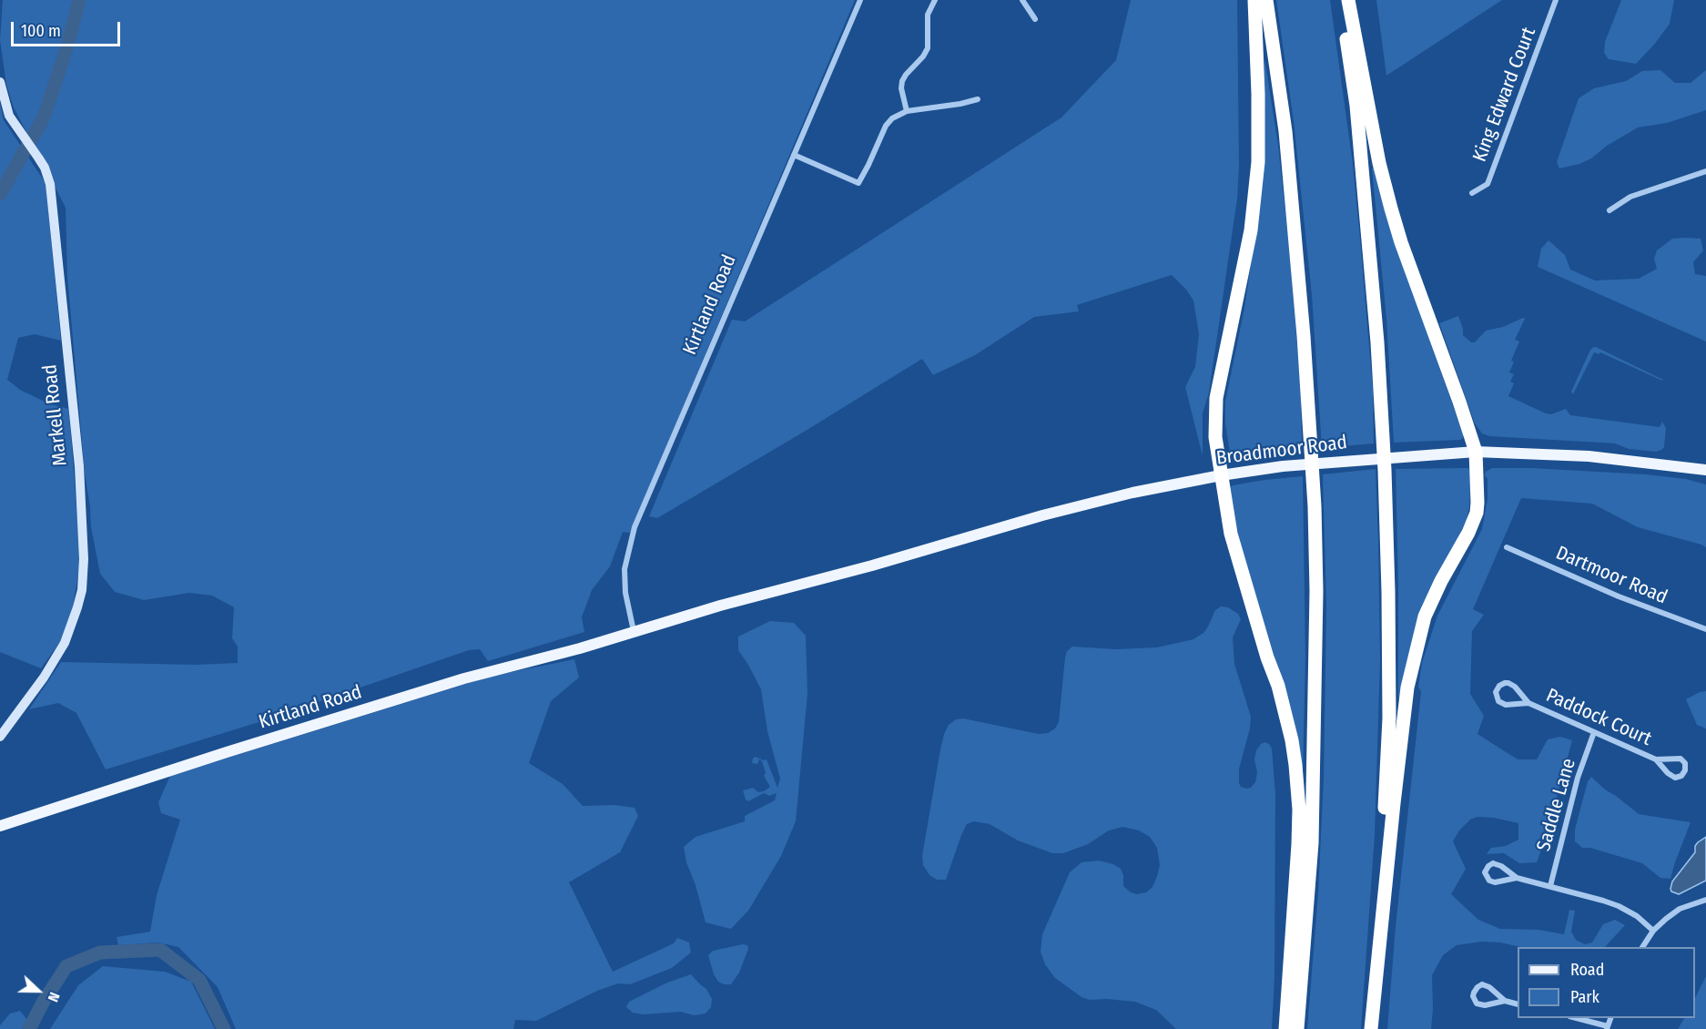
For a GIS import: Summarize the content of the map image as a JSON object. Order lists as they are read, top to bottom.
{
  "streets": {
    "main road": ["Kirtland Road", "Broadmoor Road"],
    "street": [
      "King Edward Court",
      "Markell Road",
      "Dartmoor Road",
      "Paddock Court",
      "Saddle Lane"
    ]
  },
  "crossings": [
    ["Kirtland Road", "Broadmoor Road"],
    ["Paddock Court", "Saddle Lane"]
  ],
  "legend": ["Road", "Park"],
  "scale_bar": "100 m",
  "north": "right"
}
